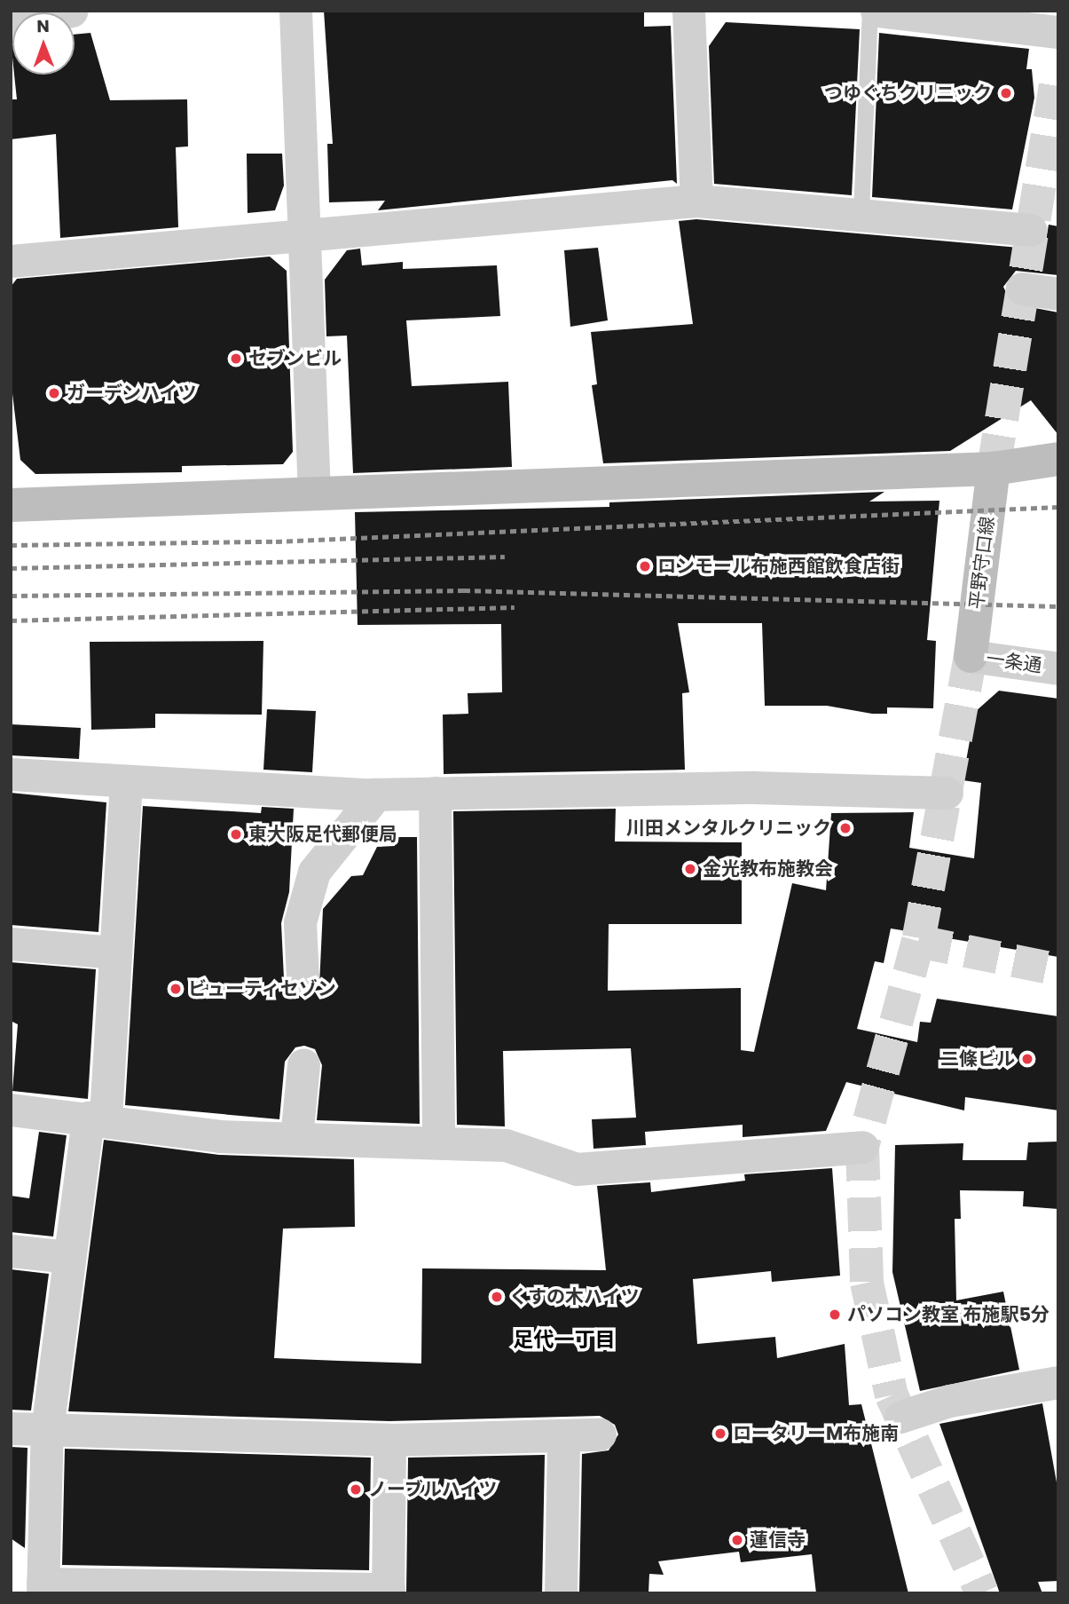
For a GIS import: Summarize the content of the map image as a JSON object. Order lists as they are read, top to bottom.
{
  "streets": {
    "street": ["平野守口線", "一条通"]
  },
  "crossings": [
    ["平野守口線", "一条通"]
  ],
  "districts": ["足代一丁目"],
  "places": [
    "つゆぐちクリニック",
    "セブンビル",
    "ガーデンハイツ",
    "ロンモール布施西館飲食店街",
    "川田メンタルクリニック",
    "東大阪足代郵便局",
    "金光教布施教会",
    "ビューティセゾン",
    "二條ビル",
    "くすの木ハイツ",
    "パソコン教室 布施駅5分",
    "ロータリーM布施南",
    "ノーブルハイツ",
    "蓮信寺"
  ],
  "north": "top"
}
